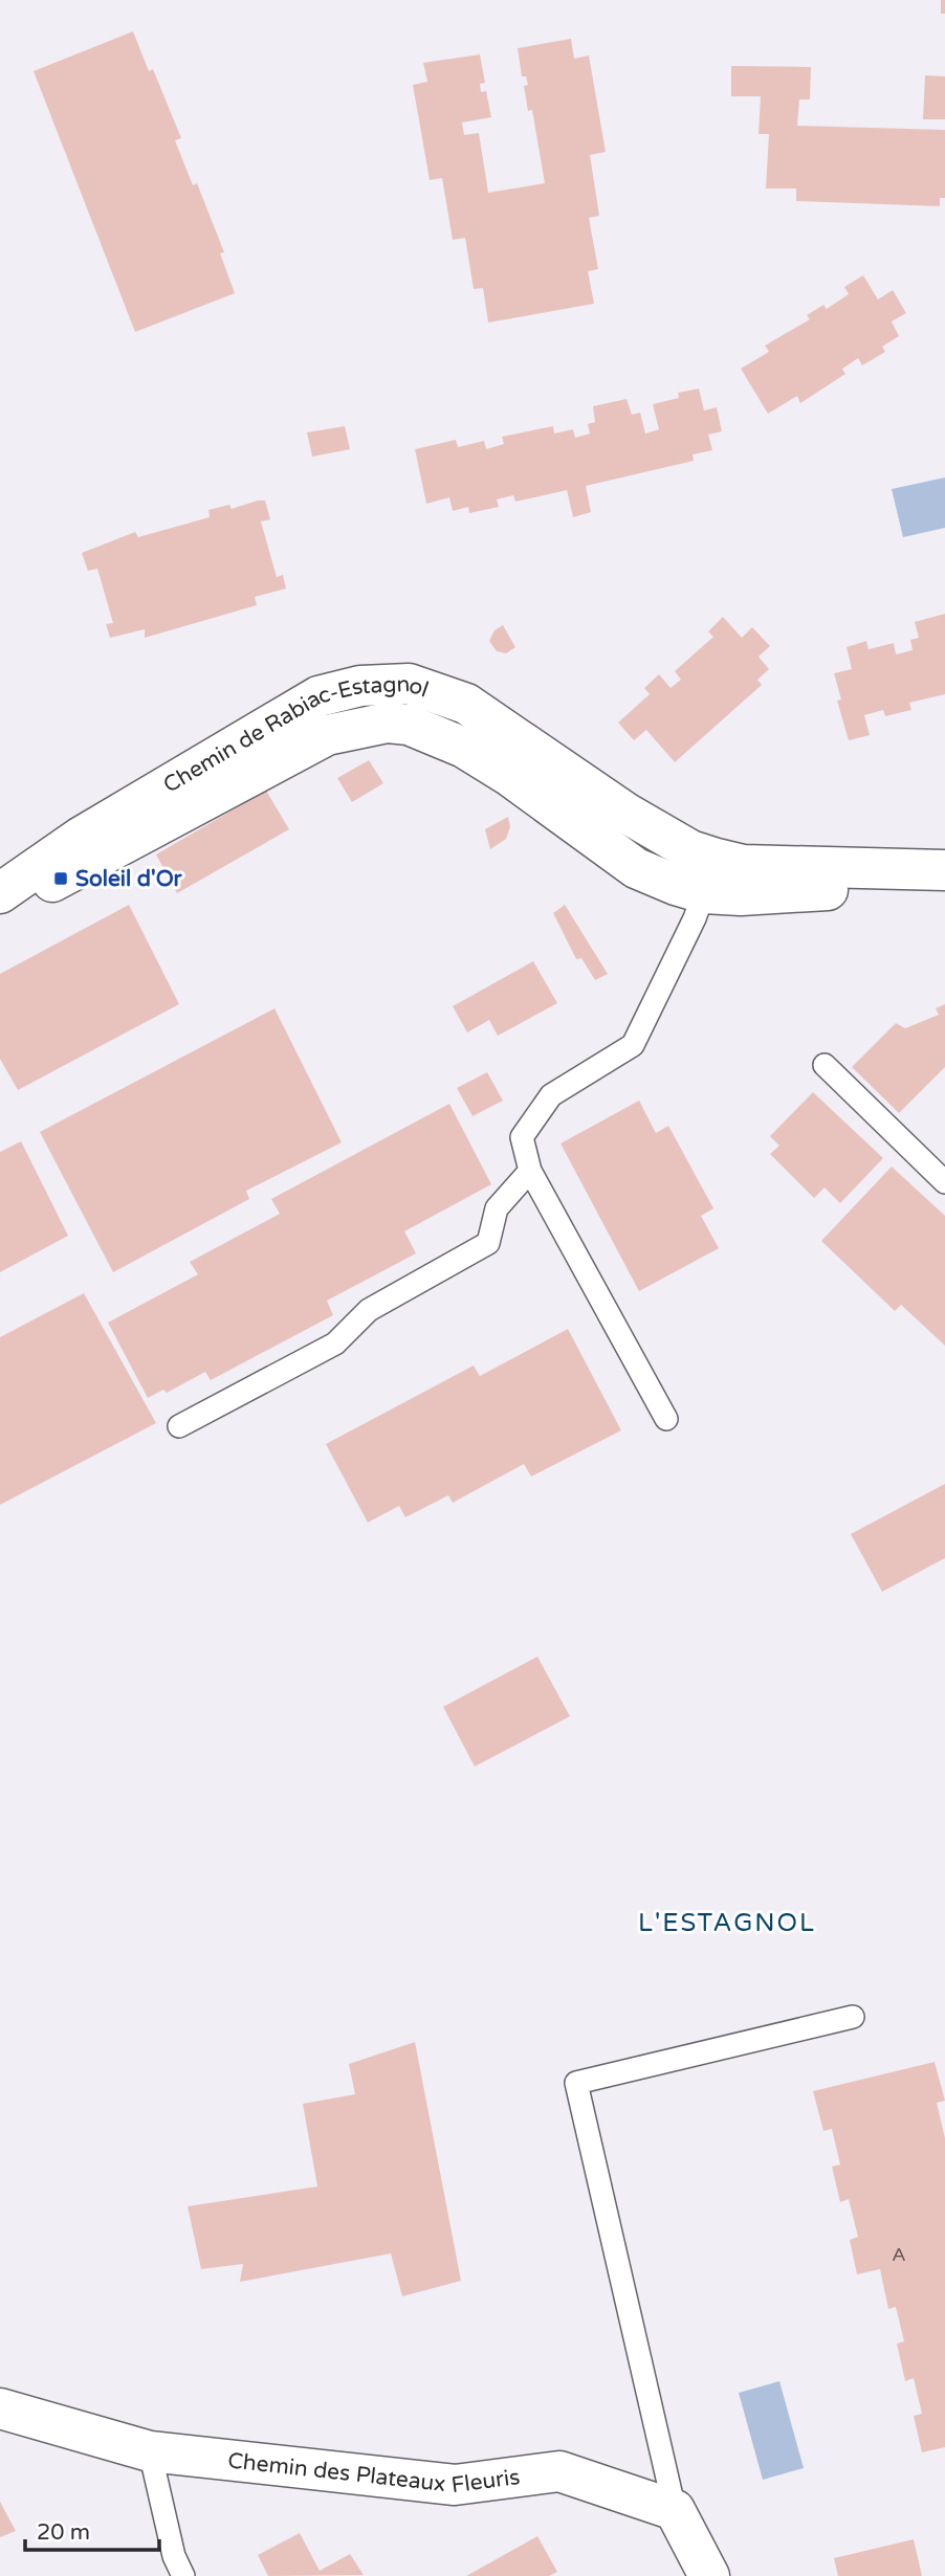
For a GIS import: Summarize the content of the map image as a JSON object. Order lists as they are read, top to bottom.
{
  "streets": {
    "street": ["Chemin de Rabiac-Estagnol", "Chemin des Plateaux Fleuris"]
  },
  "districts": ["L'ESTAGNOL"],
  "places": {
    "transit": ["Soleil d'Or"]
  },
  "house_numbers": ["A"],
  "scale_bar": "20 m"
}
